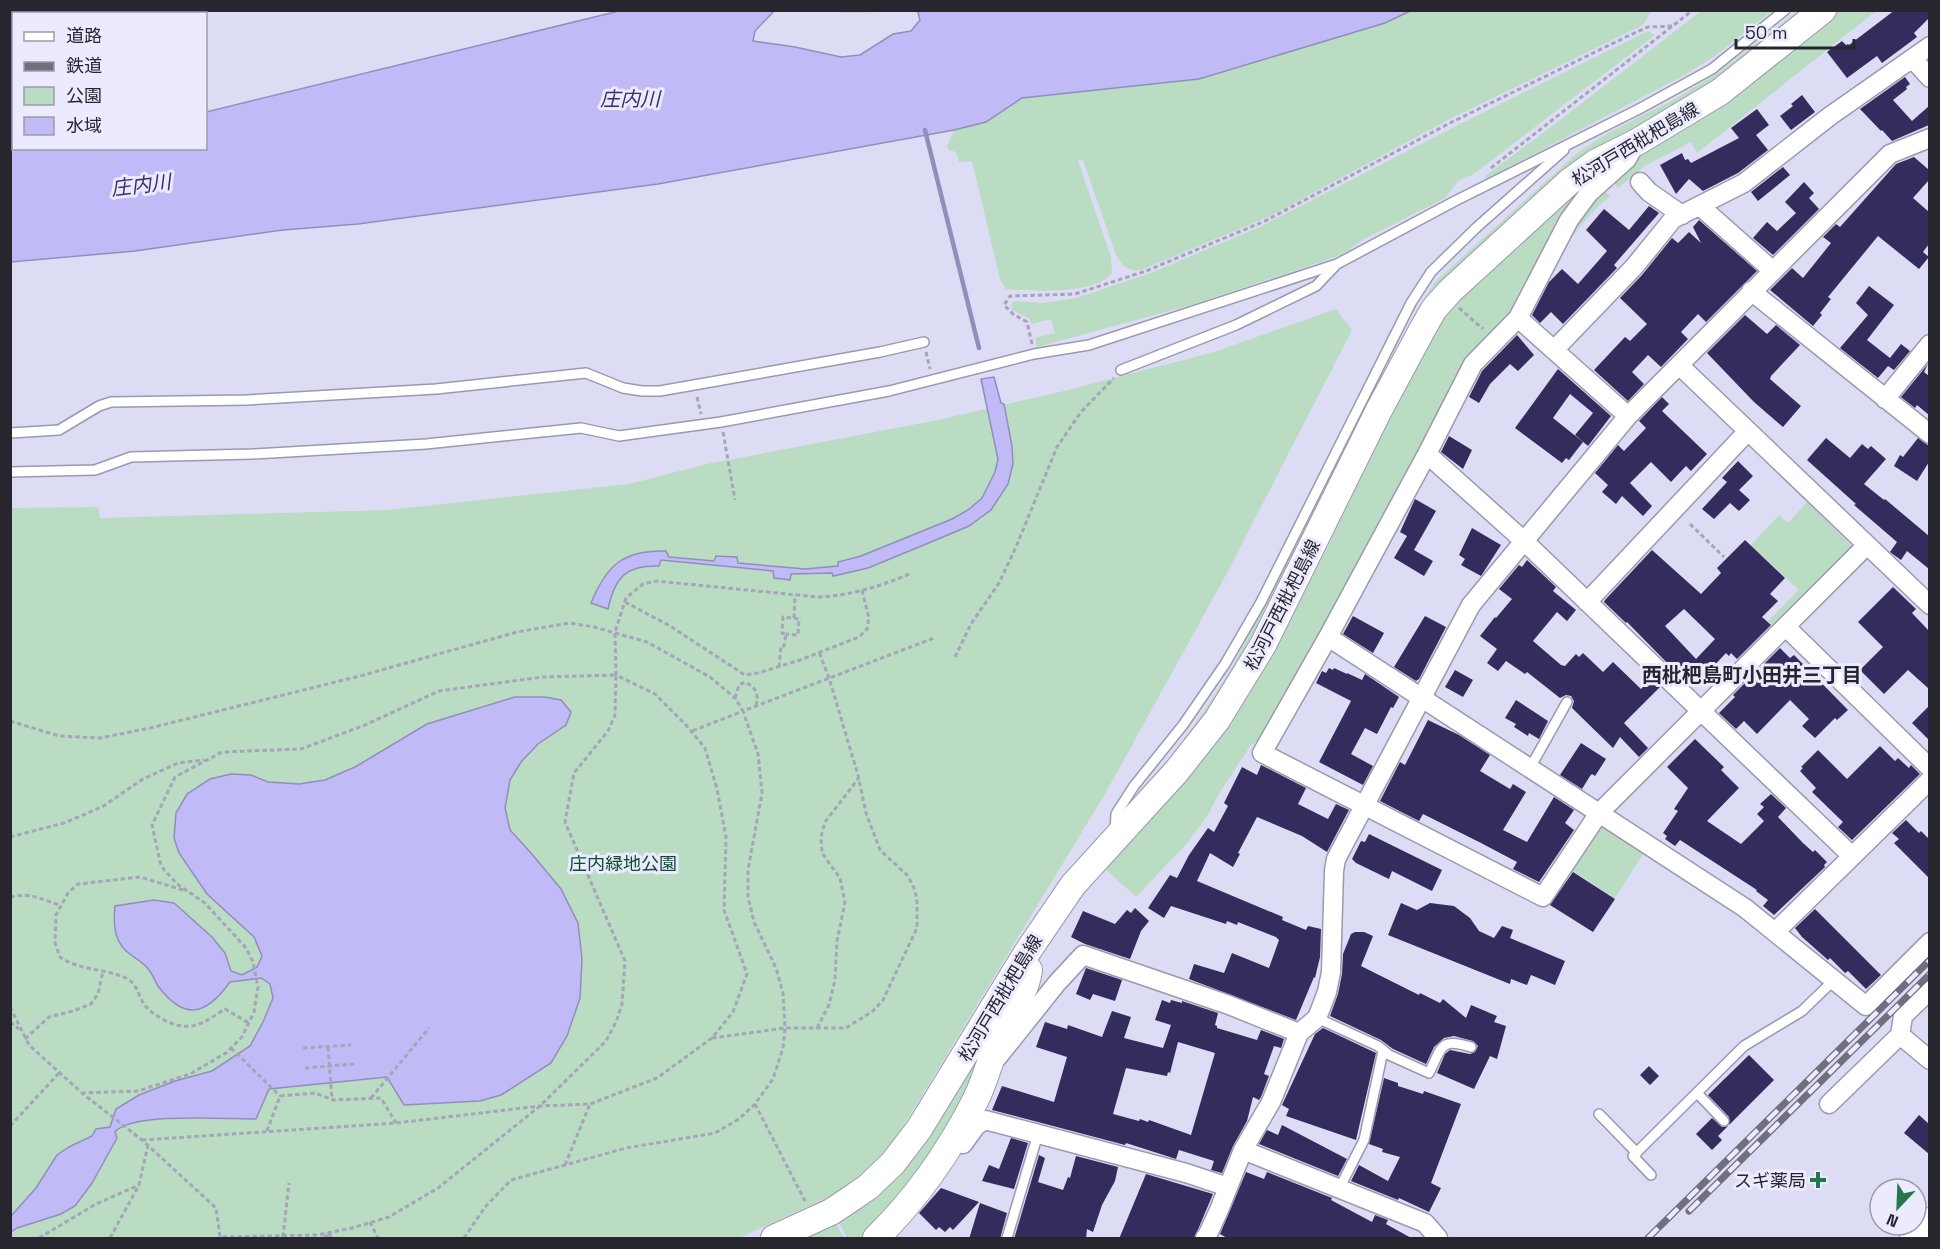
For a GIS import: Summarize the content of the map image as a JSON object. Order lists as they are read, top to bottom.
{
  "streets": {
    "main road": ["松河戸西枇杷島線"]
  },
  "districts": ["西枇杷島町小田井三丁目"],
  "water": ["庄内川"],
  "parks": ["庄内緑地公園"],
  "places": {
    "health": ["スギ薬局"]
  },
  "legend": [
    "道路",
    "鉄道",
    "公園",
    "水域"
  ],
  "scale_bar": "50 m",
  "north": "bottom left"
}
